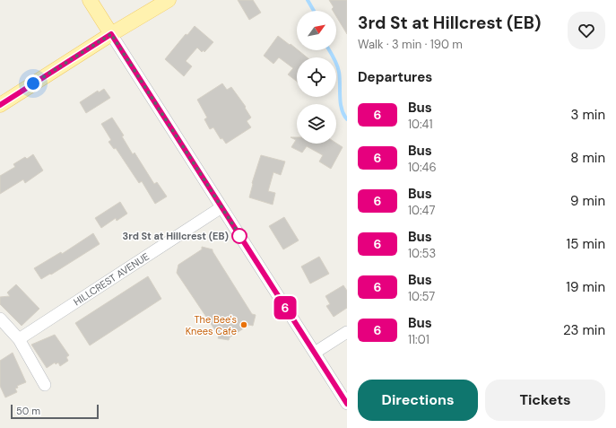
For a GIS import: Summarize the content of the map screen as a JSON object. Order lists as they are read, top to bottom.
{
  "streets": {
    "street": ["HILLCREST AVENUE"]
  },
  "places": ["3rd St at Hillcrest (EB)", "The Bee's Knees Cafe"],
  "lines": ["bus line 6"],
  "scale_bar": "50 m",
  "north": "top right",
  "page": {
    "on_map": "6",
    "heading": [
      ["3rd St at Hillcrest (EB)", "Walk · 3 min · 190 m"],
      "Departures"
    ],
    "list": [
      {
        "mark": "6",
        "name": "Bus",
        "note": "10:41",
        "value": "3 min"
      },
      {
        "mark": "6",
        "name": "Bus",
        "note": "10:46",
        "value": "8 min"
      },
      {
        "mark": "6",
        "name": "Bus",
        "note": "10:47",
        "value": "9 min"
      },
      {
        "mark": "6",
        "name": "Bus",
        "note": "10:53",
        "value": "15 min"
      },
      {
        "mark": "6",
        "name": "Bus",
        "note": "10:57",
        "value": "19 min"
      },
      {
        "mark": "6",
        "name": "Bus",
        "note": "11:01",
        "value": "23 min"
      }
    ],
    "buttons": ["Directions", "Tickets"],
    "scale": "50 m"
  }
}
